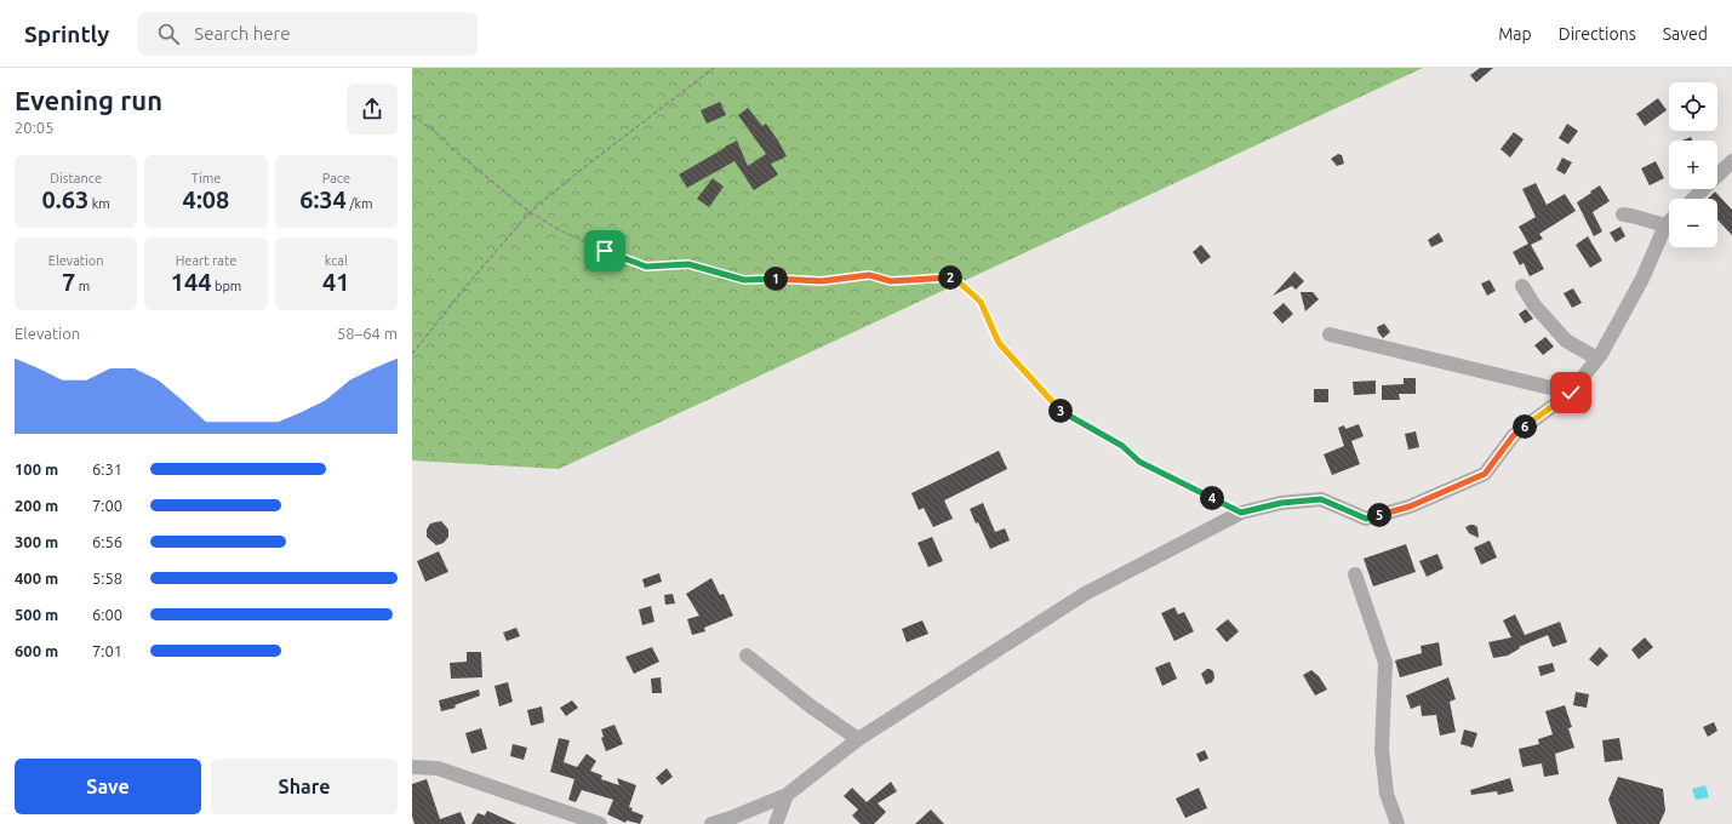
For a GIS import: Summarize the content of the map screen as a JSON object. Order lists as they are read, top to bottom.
{
  "page": {
    "header": "Sprintly",
    "search": "Search here",
    "nav": ["Map", "Directions", "Saved"],
    "heading": ["Evening run", "20:05"],
    "map_buttons": ["+", "−"],
    "stats": [
      ["Distance", "0.63 km"],
      ["Time", "4:08"],
      ["Pace", "6:34 /km"],
      ["Elevation", "7 m"],
      ["Heart rate", "144 bpm"],
      ["kcal", "41"]
    ],
    "pins": [
      "2",
      "1",
      "3",
      "6",
      "4",
      "5"
    ],
    "chart": ["Elevation", "58–64 m"],
    "list": [
      {
        "name": "100 m",
        "note": "6:31"
      },
      {
        "name": "200 m",
        "note": "7:00"
      },
      {
        "name": "300 m",
        "note": "6:56"
      },
      {
        "name": "400 m",
        "note": "5:58"
      },
      {
        "name": "500 m",
        "note": "6:00"
      },
      {
        "name": "600 m",
        "note": "7:01"
      }
    ],
    "buttons": ["Save", "Share"]
  }
}
